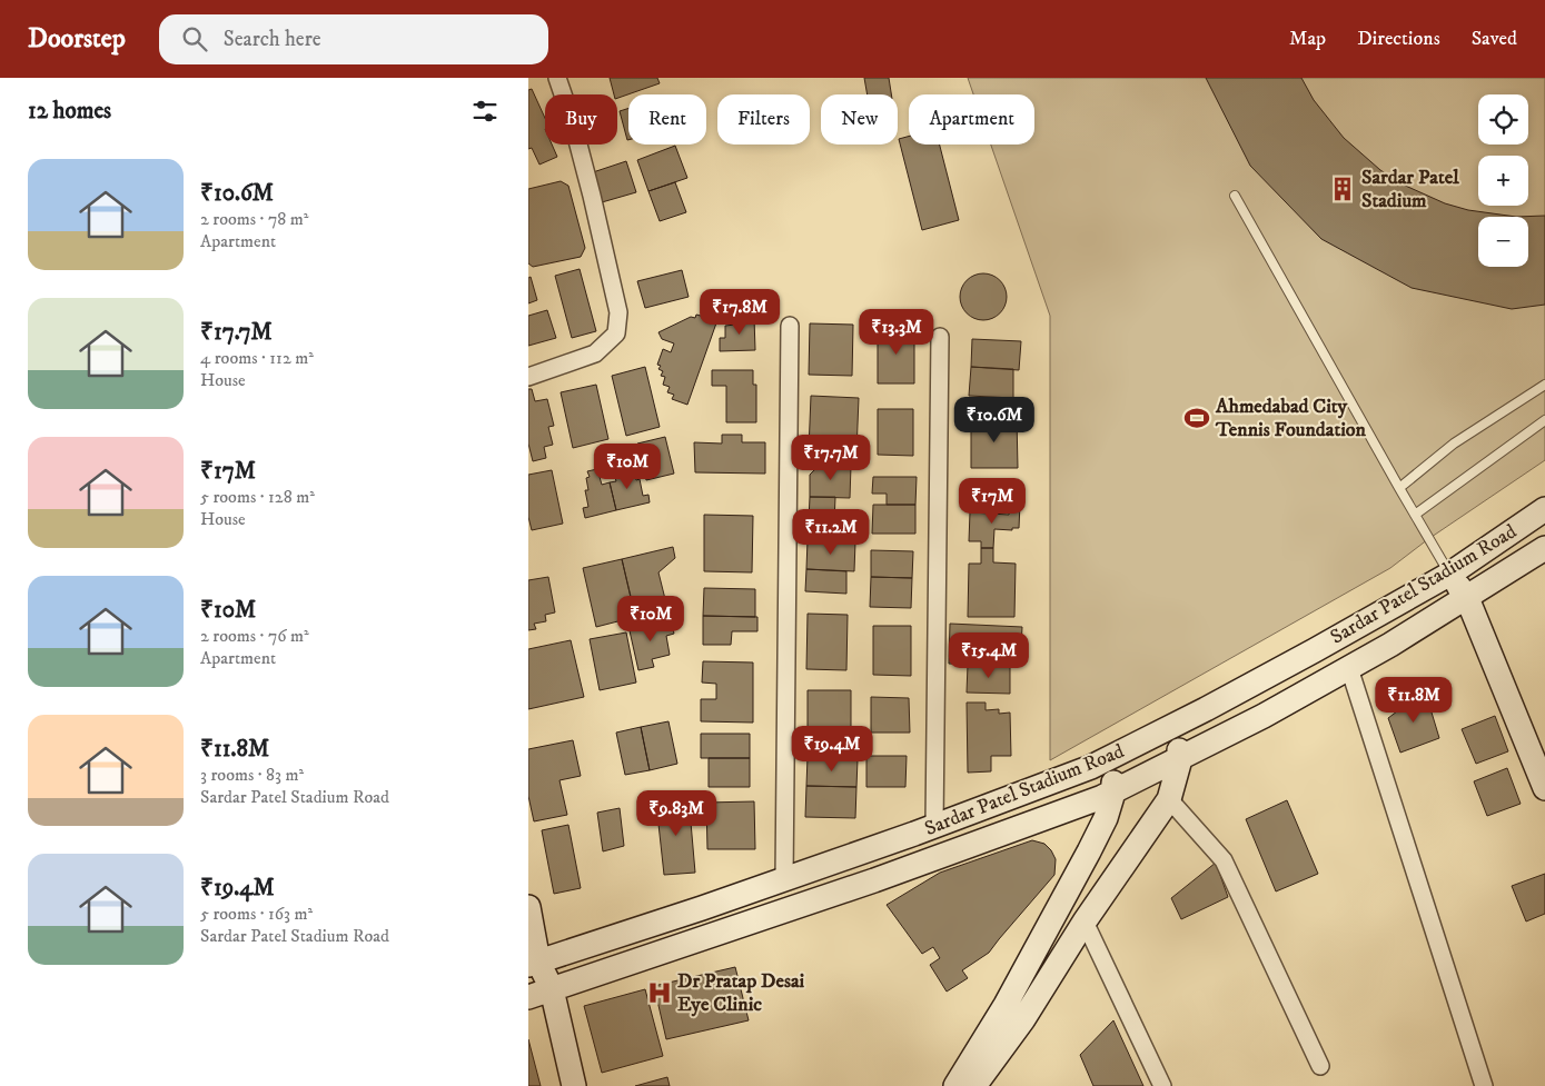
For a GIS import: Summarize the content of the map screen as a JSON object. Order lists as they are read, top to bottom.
{
  "streets": {
    "street": ["Sardar Patel Stadium Road"]
  },
  "places": {
    "building": ["Sardar Patel Stadium"],
    "sports": ["Ahmedabad City Tennis Foundation"],
    "hospital": ["Dr Pratap Desai Eye Clinic"]
  },
  "page": {
    "header": "Doorstep",
    "search": "Search here",
    "nav": ["Map", "Directions", "Saved"],
    "heading": "12 homes",
    "map_buttons": ["+", "−"],
    "chip": [
      "Buy",
      "Rent",
      "Filters",
      "New",
      "Apartment"
    ],
    "list": [
      {
        "name": "₹10.6M",
        "note": "2 rooms · 78 m² · Apartment"
      },
      {
        "name": "₹17.7M",
        "note": "4 rooms · 112 m² · House"
      },
      {
        "name": "₹17M",
        "note": "5 rooms · 128 m² · House"
      },
      {
        "name": "₹10M",
        "note": "2 rooms · 76 m² · Apartment"
      },
      {
        "name": "₹11.8M",
        "note": "3 rooms · 83 m² · Sardar Patel Stadium Road"
      },
      {
        "name": "₹19.4M",
        "note": "5 rooms · 163 m² · Sardar Patel Stadium Road"
      }
    ],
    "price": [
      "₹17.8M",
      "₹13.3M",
      "₹10.6M",
      "₹17.7M",
      "₹10M",
      "₹17M",
      "₹11.2M",
      "₹10M",
      "₹15.4M",
      "₹11.8M",
      "₹19.4M",
      "₹9.83M"
    ]
  }
}
